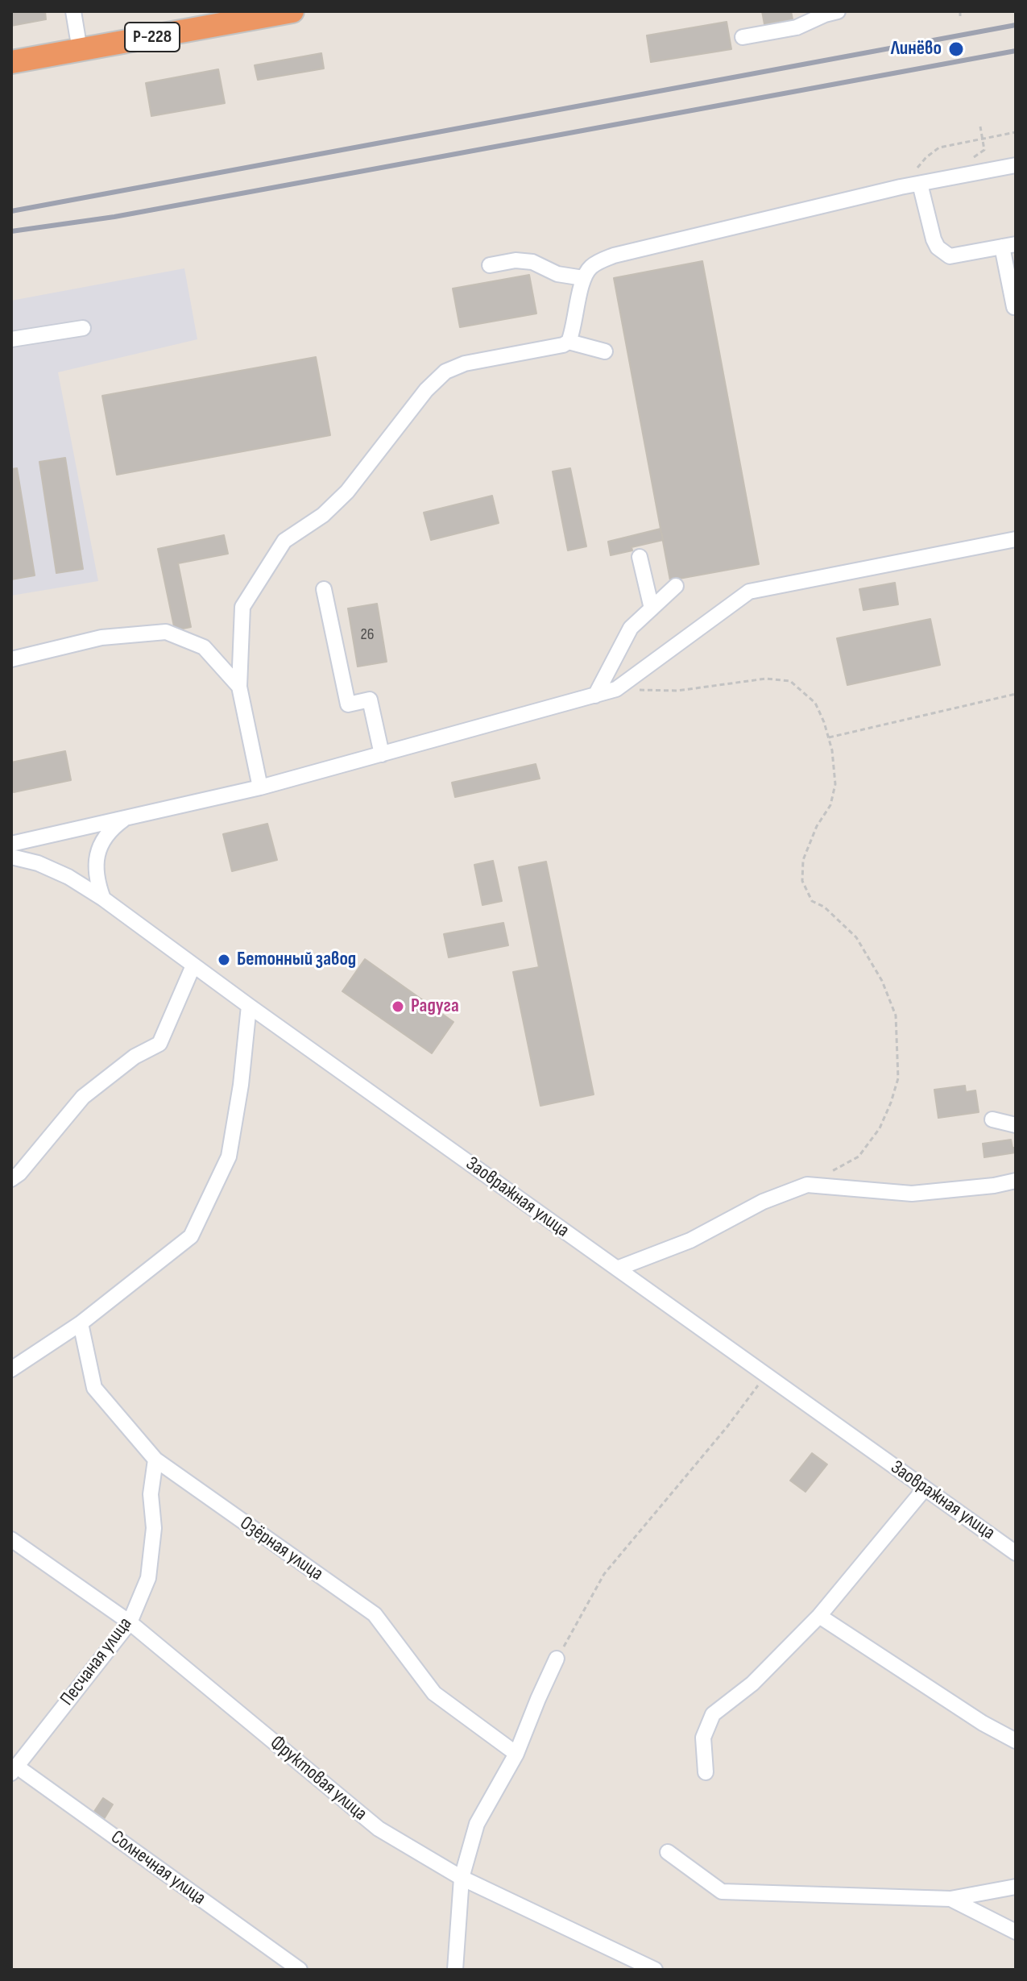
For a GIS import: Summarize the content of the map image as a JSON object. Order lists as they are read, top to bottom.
{
  "streets": {
    "highway": ["Р-228"],
    "street": [
      "Заовражная улица",
      "Озёрная улица",
      "Песчаная улица",
      "Фруктовая улица",
      "Солнечная улица"
    ]
  },
  "crossings": [
    ["Озёрная улица", "Песчаная улица"],
    ["Песчаная улица", "Фруктовая улица"],
    ["Песчаная улица", "Солнечная улица"]
  ],
  "places": ["Линёво", "Бетонный завод", "Радуга"],
  "house_numbers": ["26"]
}
